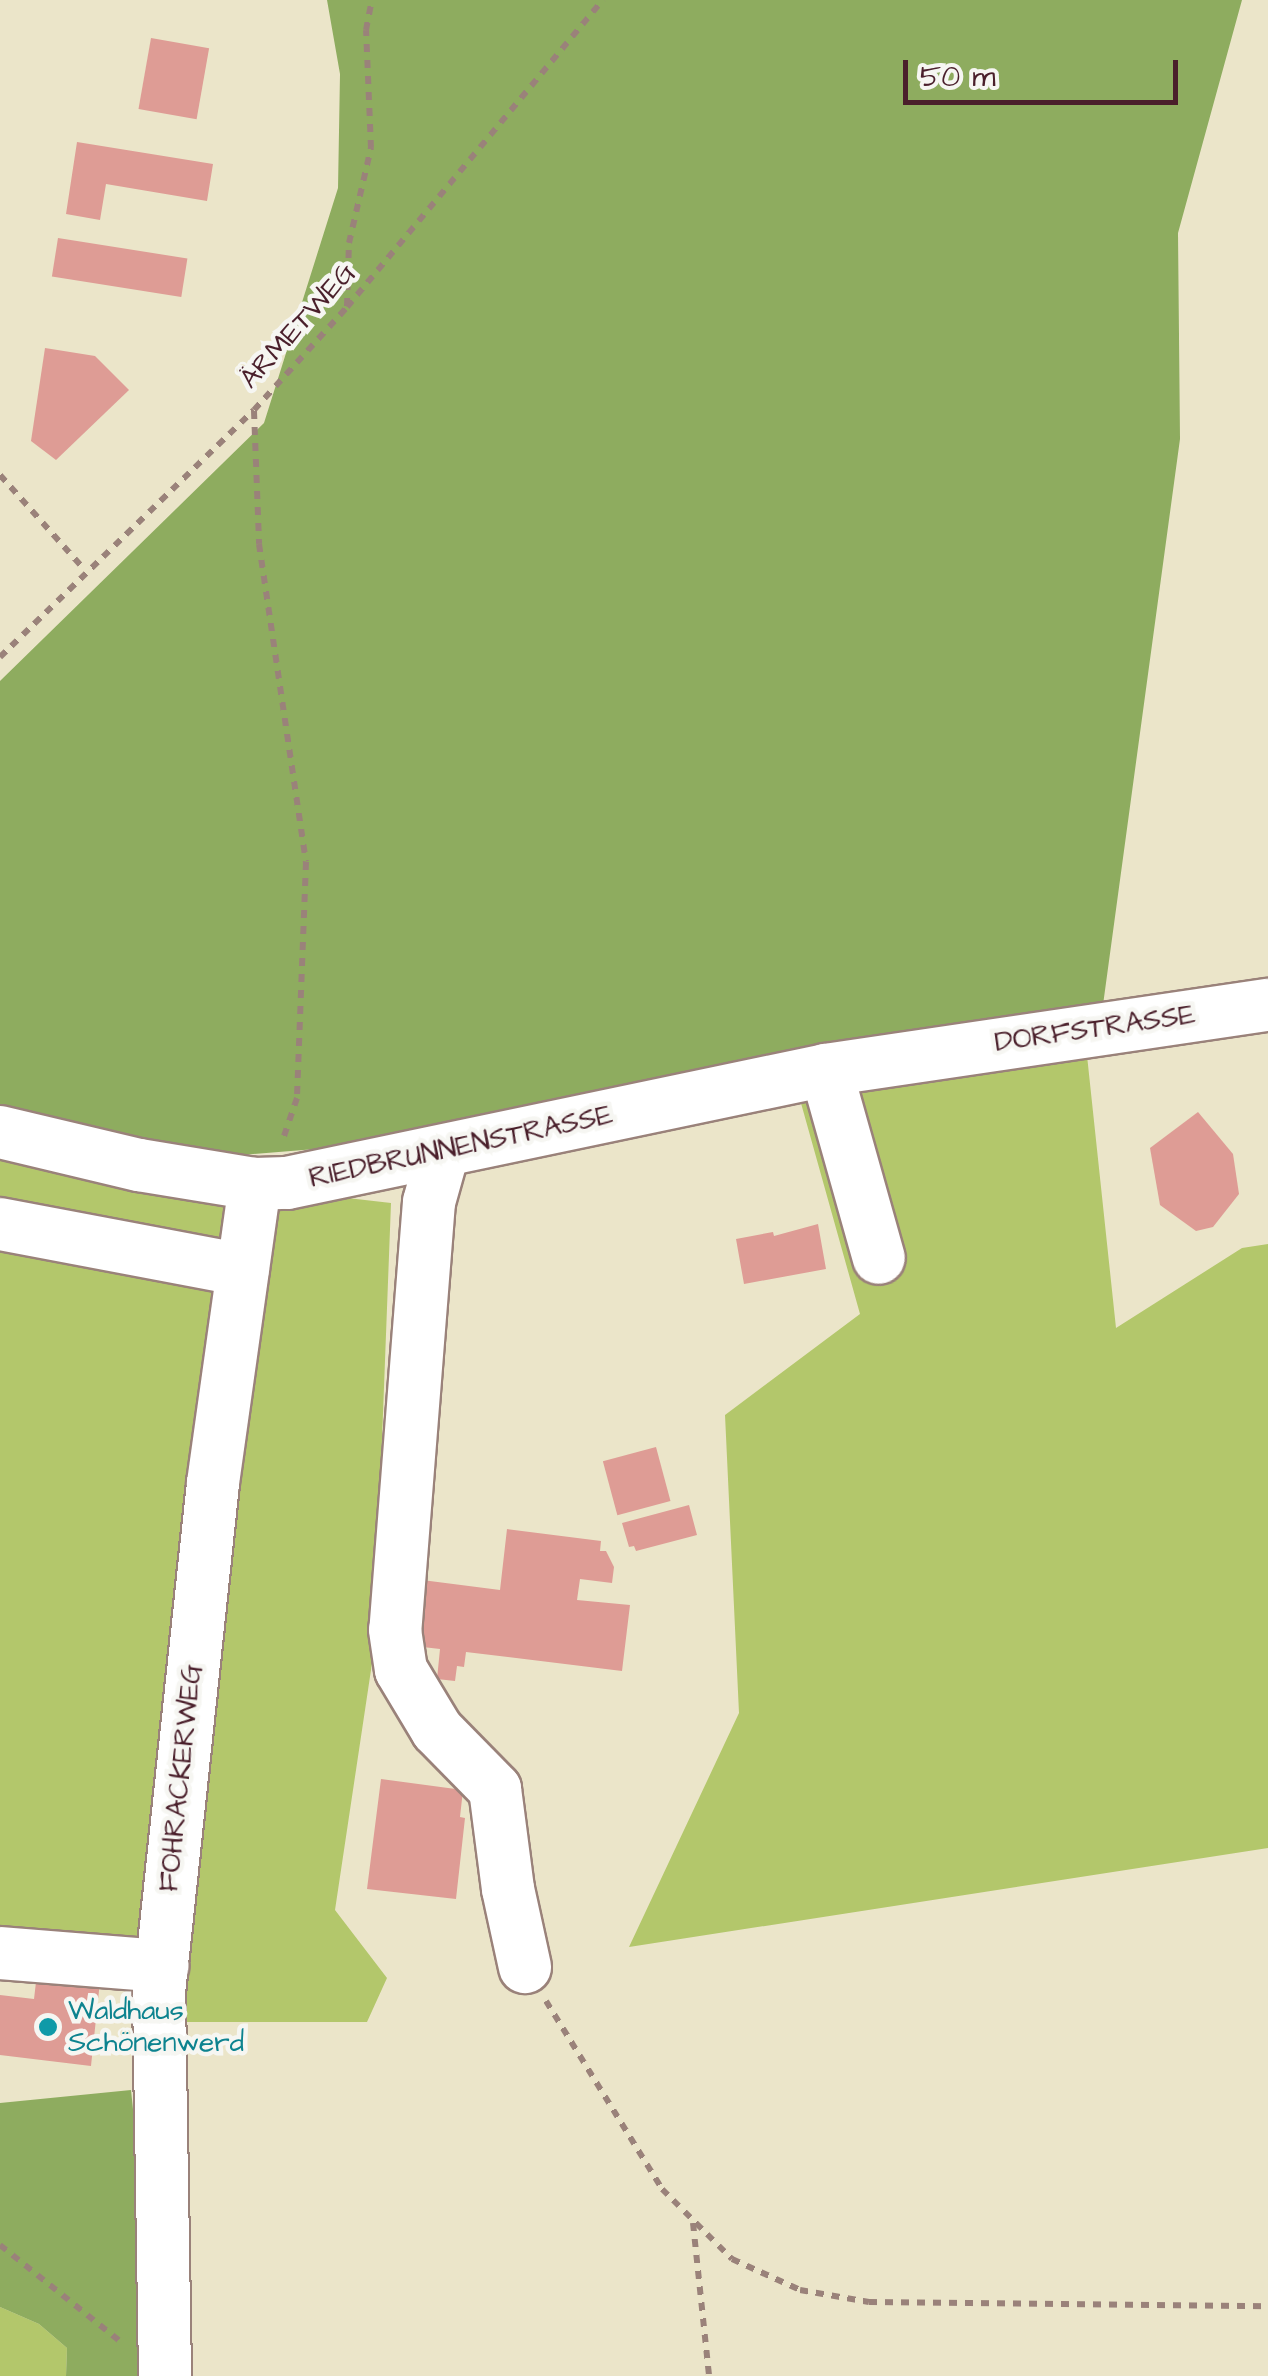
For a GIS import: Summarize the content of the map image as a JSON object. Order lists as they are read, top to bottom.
{
  "streets": {
    "street": ["DORFSTRASSE", "RIEDBRUNNENSTRASSE", "FOHRACKERWEG"],
    "path": ["ÄRMETWEG"]
  },
  "crossings": [
    ["DORFSTRASSE", "RIEDBRUNNENSTRASSE"],
    ["RIEDBRUNNENSTRASSE", "FOHRACKERWEG"]
  ],
  "places": ["Waldhaus Schönenwerd"],
  "scale_bar": "50 m"
}
